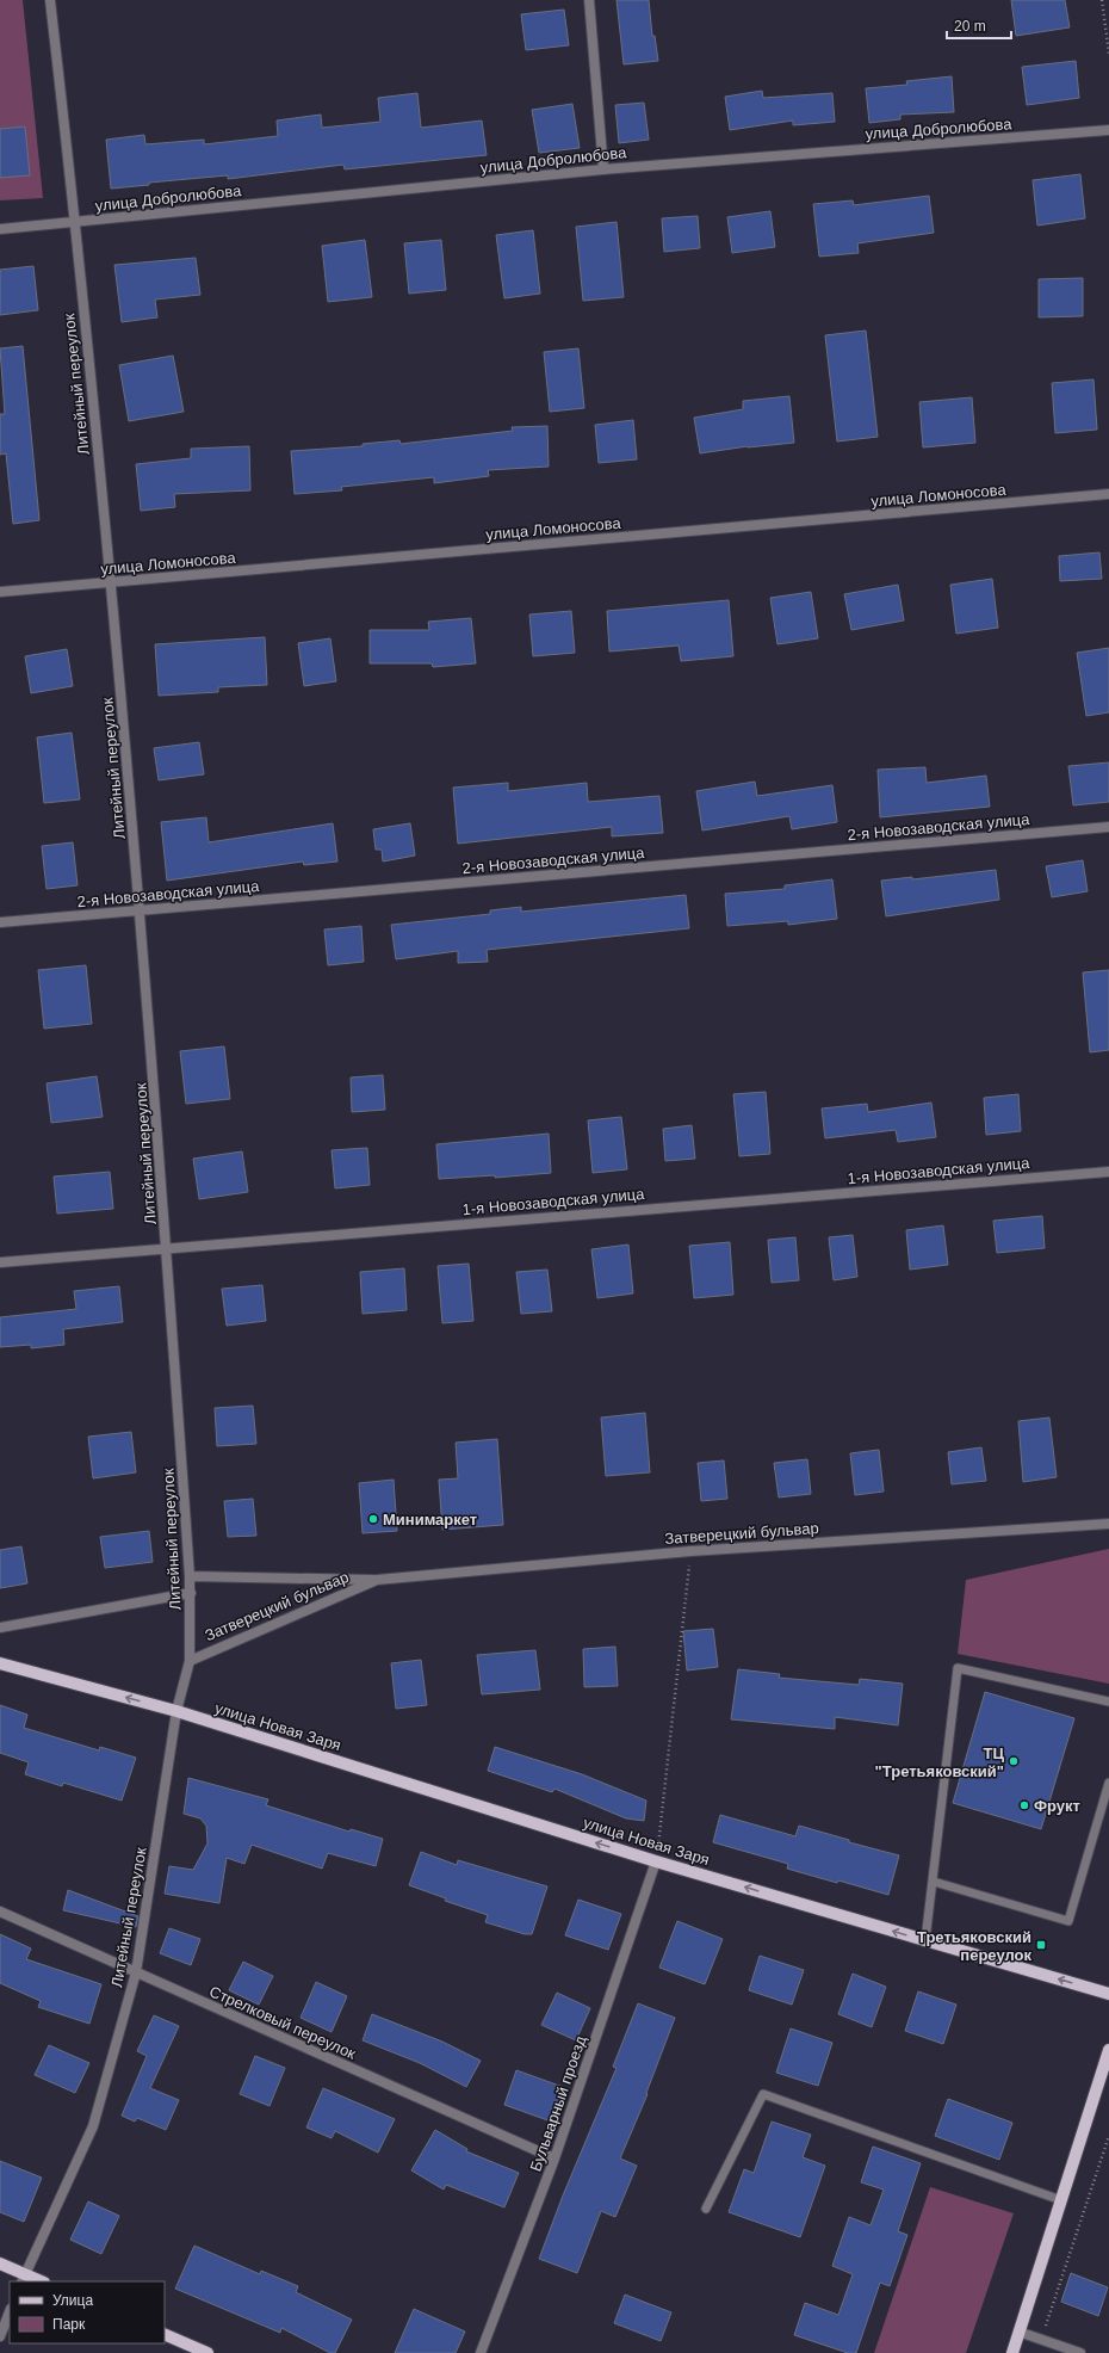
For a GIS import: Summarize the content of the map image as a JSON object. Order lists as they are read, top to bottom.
{
  "streets": {
    "main road": ["улица Новая Заря"],
    "street": [
      "улица Добролюбова",
      "Литейный переулок",
      "улица Ломоносова",
      "2-я Новозаводская улица",
      "1-я Новозаводская улица",
      "Затверецкий бульвар",
      "Стрелковый переулок",
      "Бульварный проезд"
    ]
  },
  "crossings": [
    ["улица Добролюбова", "Литейный переулок"],
    ["Литейный переулок", "улица Ломоносова"],
    ["Литейный переулок", "2-я Новозаводская улица"],
    ["Литейный переулок", "1-я Новозаводская улица"],
    ["Литейный переулок", "Затверецкий бульвар"],
    ["Литейный переулок", "улица Новая Заря"],
    ["Литейный переулок", "Стрелковый переулок"],
    ["улица Новая Заря", "Бульварный проезд"],
    ["Стрелковый переулок", "Бульварный проезд"]
  ],
  "one_way": ["улица Новая Заря"],
  "places": {
    "other": ["Минимаркет", "ТЦ \"Третьяковский\"", "Фрукт"],
    "transit": ["Третьяковский переулок"]
  },
  "legend": ["Улица", "Парк"],
  "scale_bar": "20 m"
}
